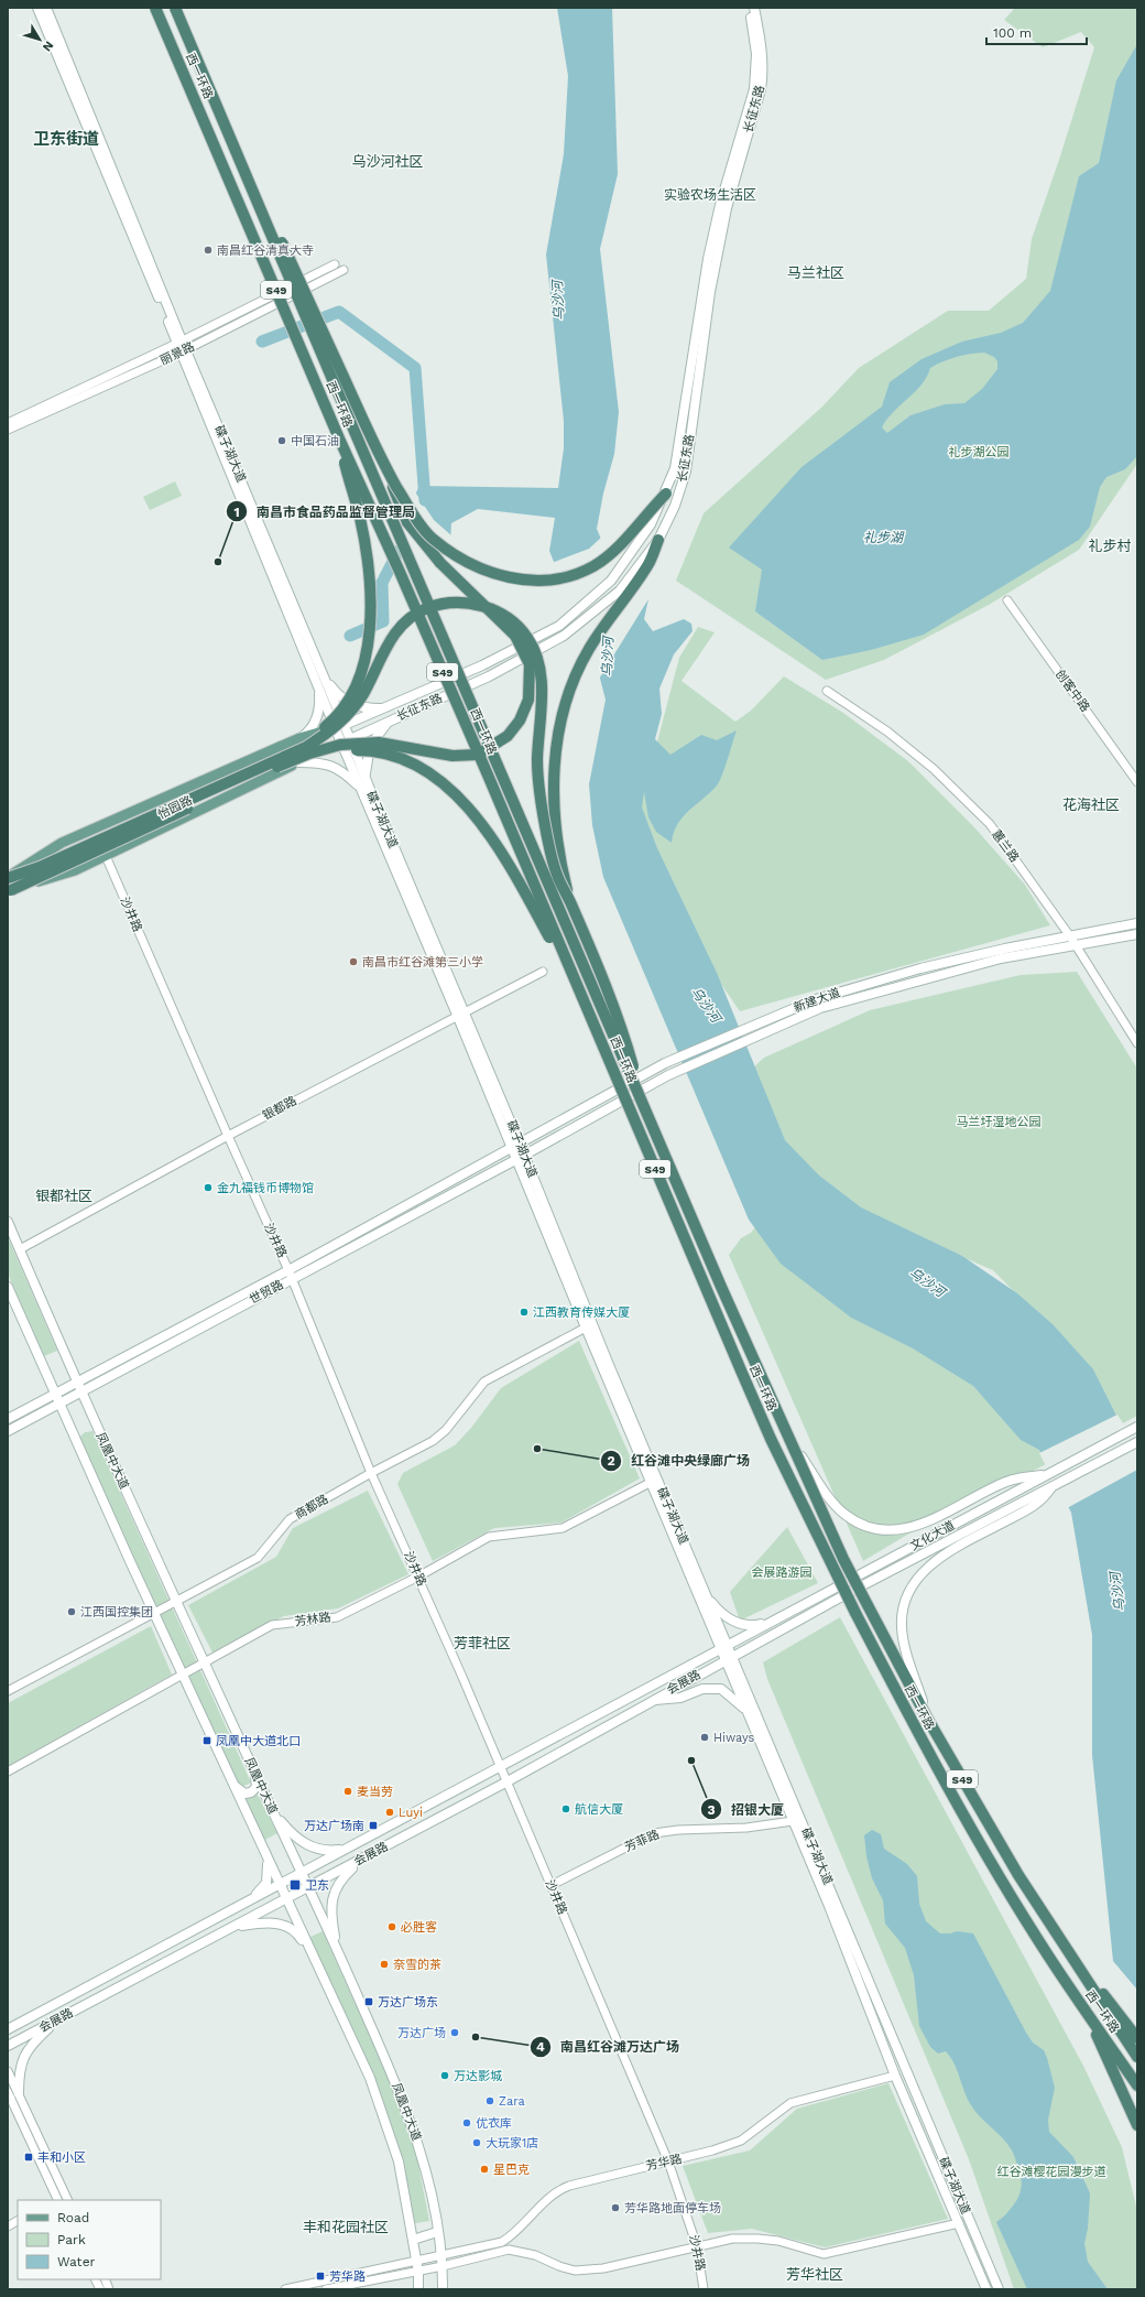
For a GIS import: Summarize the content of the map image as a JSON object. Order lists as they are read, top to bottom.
{
  "streets": {
    "highway": ["西一环路", "S49"],
    "main road": [
      "长征东路",
      "碟子湖大道",
      "怡园路",
      "新建大道",
      "世贸路",
      "凤凰中大道",
      "文化大道",
      "会展路"
    ],
    "street": [
      "丽景路",
      "创客中路",
      "蕙兰路",
      "沙井路",
      "银都路",
      "商都路",
      "芳林路",
      "芳菲路",
      "芳华路"
    ]
  },
  "crossings": [
    ["长征东路", "碟子湖大道"],
    ["长征东路", "怡园路"],
    ["丽景路", "碟子湖大道"],
    ["碟子湖大道", "怡园路"],
    ["碟子湖大道", "新建大道"],
    ["碟子湖大道", "银都路"],
    ["碟子湖大道", "世贸路"],
    ["碟子湖大道", "商都路"],
    ["碟子湖大道", "文化大道"],
    ["碟子湖大道", "芳林路"],
    ["碟子湖大道", "会展路"],
    ["碟子湖大道", "芳菲路"],
    ["碟子湖大道", "芳华路"],
    ["怡园路", "沙井路"],
    ["蕙兰路", "新建大道"],
    ["沙井路", "银都路"],
    ["沙井路", "世贸路"],
    ["沙井路", "商都路"],
    ["沙井路", "芳林路"],
    ["沙井路", "会展路"],
    ["沙井路", "芳菲路"],
    ["沙井路", "芳华路"],
    ["新建大道", "世贸路"],
    ["银都路", "凤凰中大道"],
    ["世贸路", "凤凰中大道"],
    ["凤凰中大道", "商都路"],
    ["凤凰中大道", "芳林路"],
    ["凤凰中大道", "会展路"],
    ["凤凰中大道", "芳华路"],
    ["文化大道", "会展路"]
  ],
  "districts": [
    "卫东街道",
    "乌沙河社区",
    "实验农场生活区",
    "马兰社区",
    "礼步村",
    "花海社区",
    "银都社区",
    "芳菲社区",
    "丰和花园社区",
    "芳华社区"
  ],
  "water": ["乌沙河", "礼步湖"],
  "parks": [
    "礼步湖公园",
    "马兰圩湿地公园",
    "会展路游园",
    "红谷滩樱花园漫步道"
  ],
  "places": {
    "other": [
      "南昌红谷清真大寺",
      "中国石油",
      "南昌市食品药品监督管理局",
      "南昌市红谷滩第三小学",
      "金九福钱币博物馆",
      "江西教育传媒大厦",
      "红谷滩中央绿廊广场",
      "江西国控集团",
      "Hiways",
      "招银大厦",
      "麦当劳",
      "航信大厦",
      "Luyi",
      "必胜客",
      "奈雪的茶",
      "万达广场",
      "南昌红谷滩万达广场",
      "万达影城",
      "Zara",
      "优衣库",
      "大玩家1店",
      "星巴克",
      "芳华路地面停车场"
    ],
    "transit": [
      "凤凰中大道北口",
      "万达广场南",
      "卫东",
      "万达广场东",
      "丰和小区",
      "芳华路"
    ]
  },
  "legend": ["Road", "Park", "Water"],
  "scale_bar": "100 m",
  "north": "bottom right"
}
